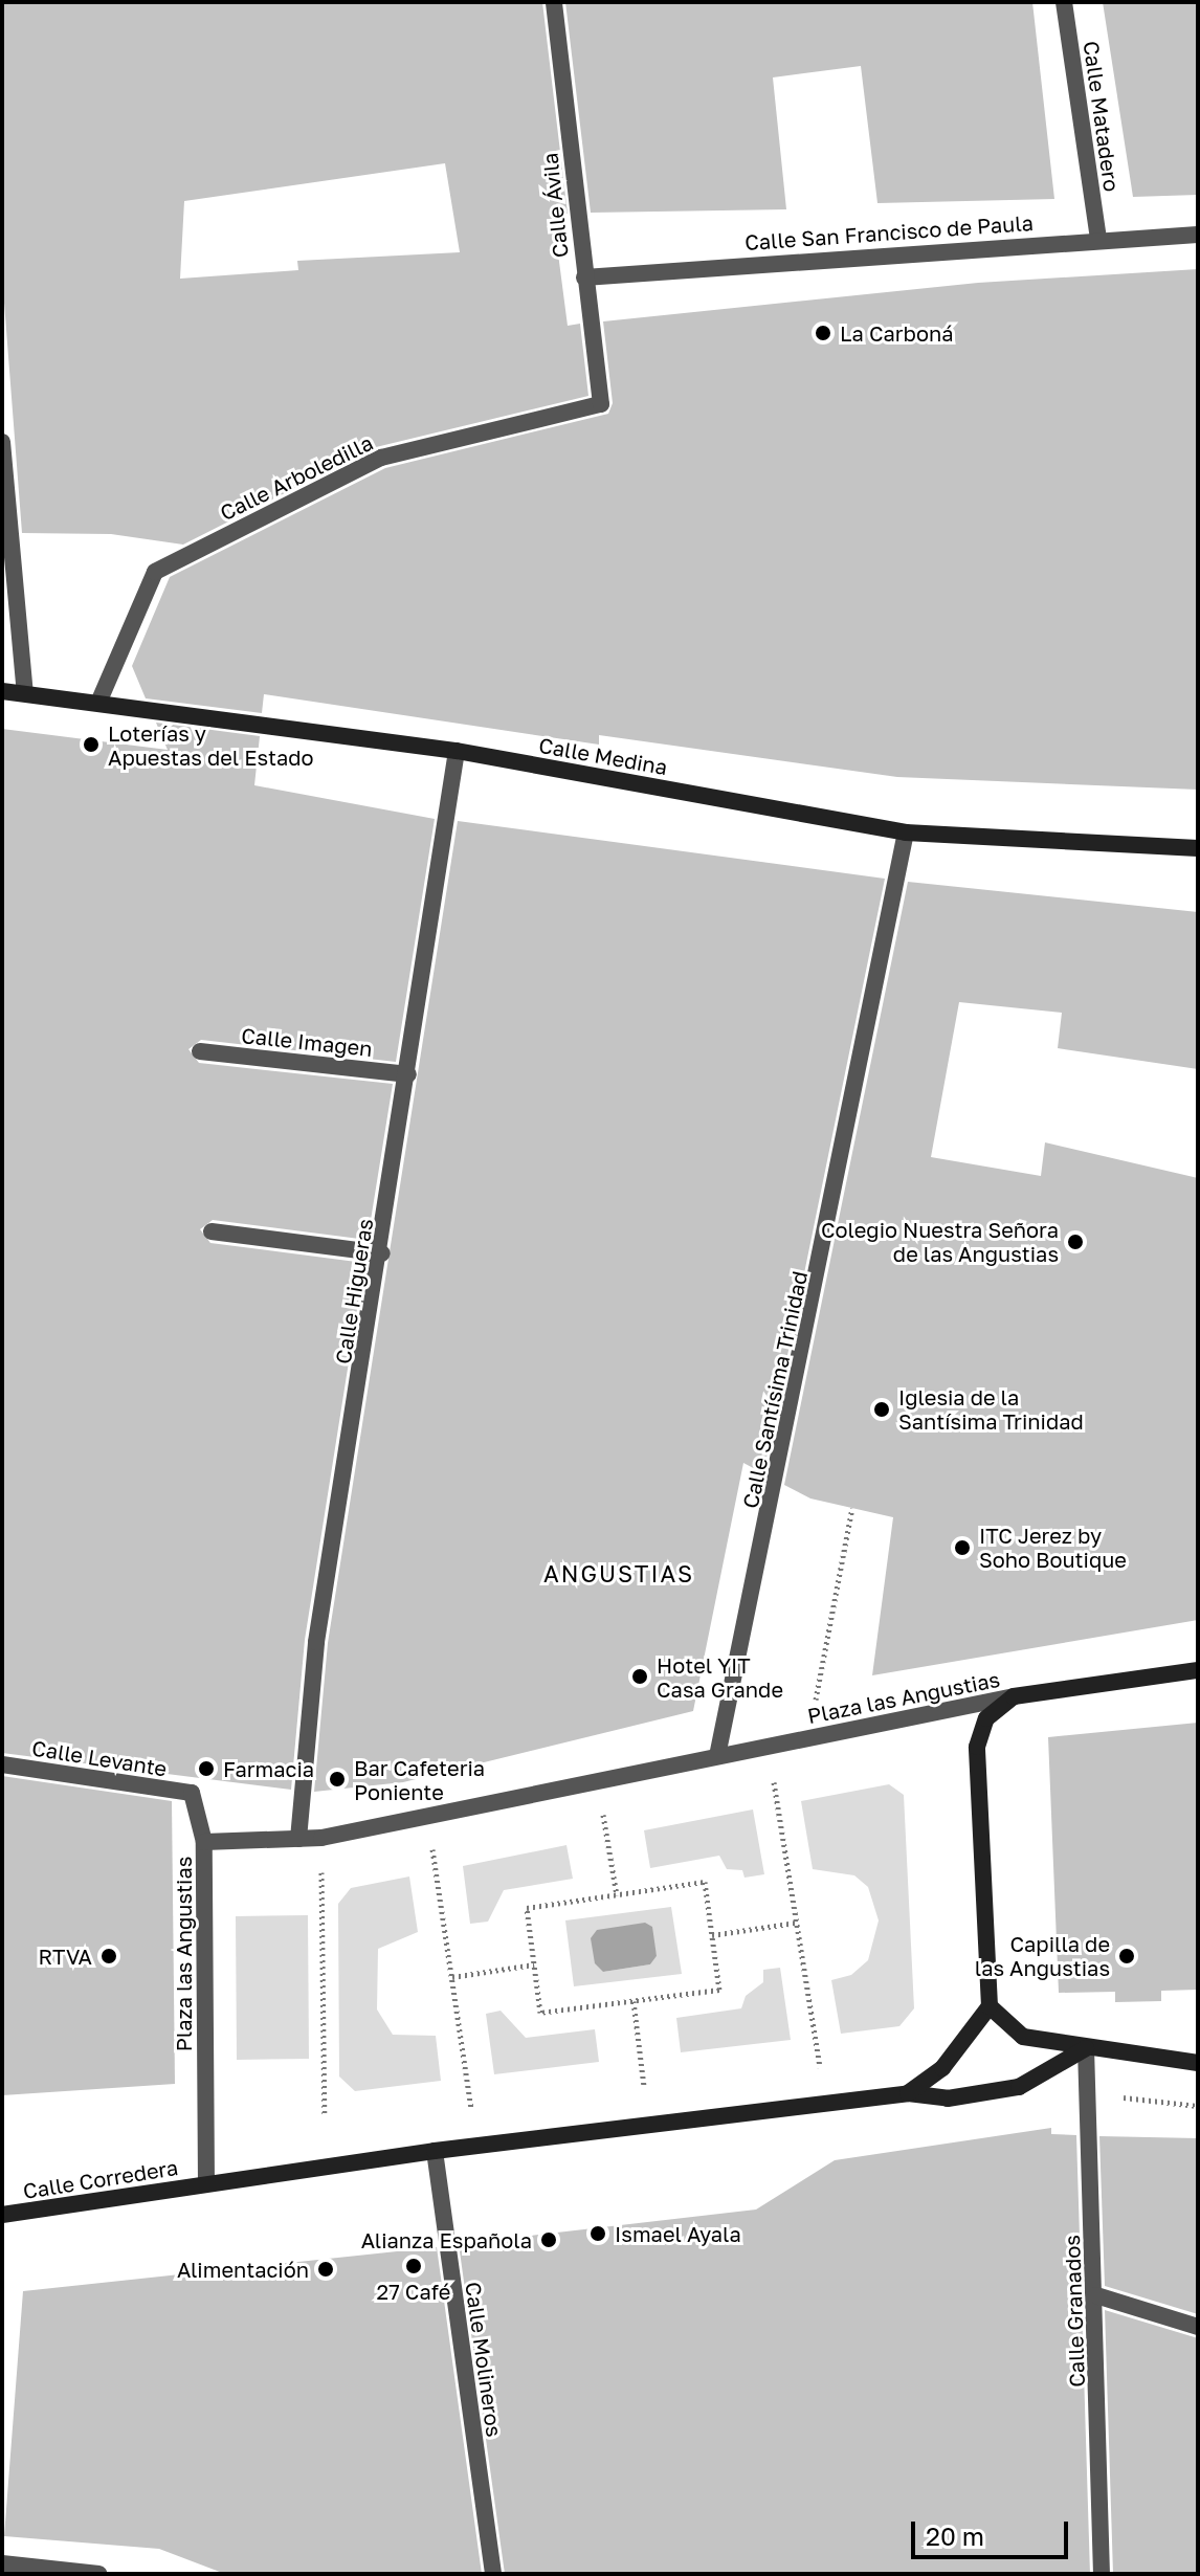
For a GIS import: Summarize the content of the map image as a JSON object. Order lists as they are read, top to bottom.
{
  "streets": {
    "street": [
      "Calle Matadero",
      "Calle Ávila",
      "Calle San Francisco de Paula",
      "Calle Arboledilla",
      "Calle Medina",
      "Calle Imagen",
      "Calle Higueras",
      "Calle Santísima Trinidad",
      "Plaza las Angustias",
      "Calle Levante",
      "Calle Corredera",
      "Calle Granados",
      "Calle Molineros"
    ]
  },
  "crossings": [
    ["Calle Matadero", "Calle San Francisco de Paula"],
    ["Calle Ávila", "Calle San Francisco de Paula"],
    ["Calle Ávila", "Calle Arboledilla"],
    ["Calle Arboledilla", "Calle Medina"],
    ["Calle Medina", "Calle Higueras"],
    ["Calle Medina", "Calle Santísima Trinidad"],
    ["Calle Imagen", "Calle Higueras"],
    ["Calle Higueras", "Plaza las Angustias"],
    ["Calle Santísima Trinidad", "Plaza las Angustias"],
    ["Plaza las Angustias", "Calle Levante"],
    ["Plaza las Angustias", "Calle Corredera"]
  ],
  "districts": ["ANGUSTIAS"],
  "places": [
    "La Carboná",
    "Loterías y Apuestas del Estado",
    "Colegio Nuestra Señora de las Angustias",
    "Iglesia de la Santísima Trinidad",
    "ITC Jerez by Soho Boutique",
    "Hotel YIT Casa Grande",
    "Farmacia",
    "Bar Cafeteria Poniente",
    "RTVA",
    "Capilla de las Angustias",
    "Ismael Ayala",
    "Alianza Española",
    "27 Café",
    "Alimentación"
  ],
  "scale_bar": "20 m"
}
